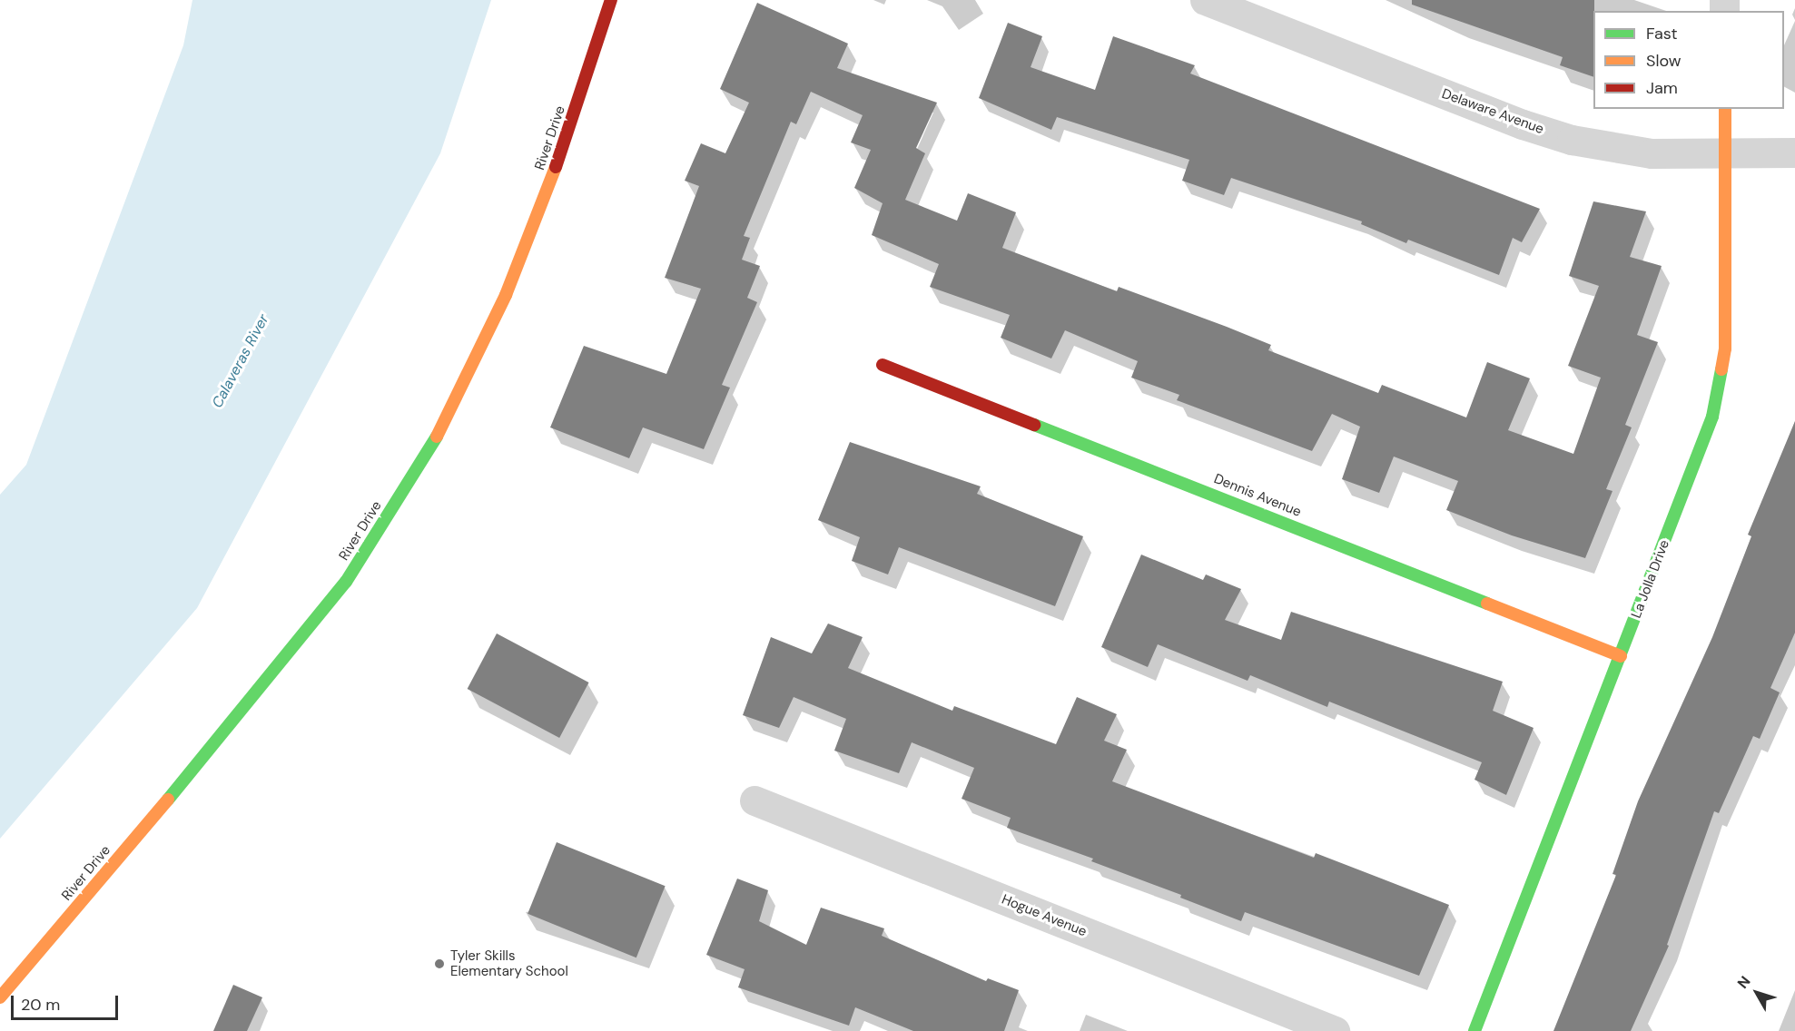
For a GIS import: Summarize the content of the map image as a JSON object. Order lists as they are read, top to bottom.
{
  "streets": {
    "street": [
      "Delaware Avenue",
      "River Drive",
      "Dennis Avenue",
      "La Jolla Drive",
      "Hogue Avenue"
    ]
  },
  "crossings": [
    ["Delaware Avenue", "La Jolla Drive"],
    ["Dennis Avenue", "La Jolla Drive"]
  ],
  "water": ["Calaveras River"],
  "places": ["Tyler Skills Elementary School"],
  "legend": ["Fast", "Slow", "Jam"],
  "scale_bar": "20 m",
  "north": "top left"
}
